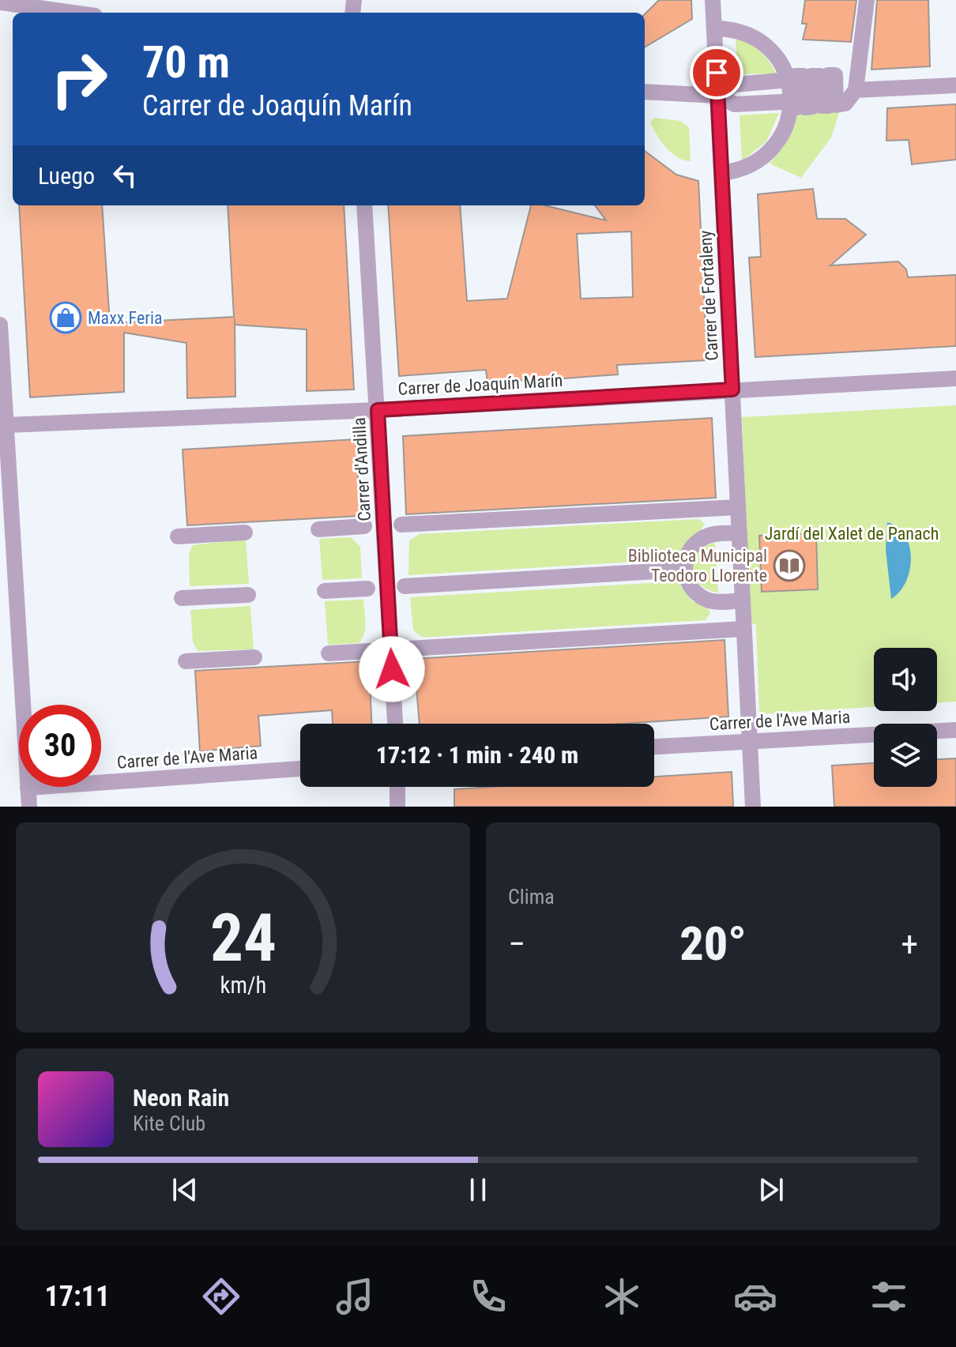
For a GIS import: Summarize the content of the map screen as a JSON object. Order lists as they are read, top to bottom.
{
  "streets": {
    "street": [
      "Carrer de Fortaleny",
      "Carrer de Joaquín Marín",
      "Carrer d'Andilla",
      "Carrer de l'Ave Maria"
    ]
  },
  "crossings": [
    ["Carrer de Fortaleny", "Carrer de Joaquín Marín"],
    ["Carrer de Fortaleny", "Carrer de l'Ave Maria"],
    ["Carrer de Joaquín Marín", "Carrer d'Andilla"]
  ],
  "parks": ["Jardí del Xalet de Panach"],
  "places": {
    "shop": ["Maxx Feria"],
    "library": ["Biblioteca Municipal Teodoro Llorente"]
  },
  "page": {
    "turn": ["70 m", "Carrer de Joaquín Marín"],
    "then": "Luego",
    "limit": "30",
    "trip": "17:12 · 1 min · 240 m",
    "tile": "Clima",
    "heat": ["−", "20°", "+"],
    "song": ["Neon Rain", "Kite Club"],
    "tabs": "17:11",
    "gauge": ["24", "km/h"]
  }
}
